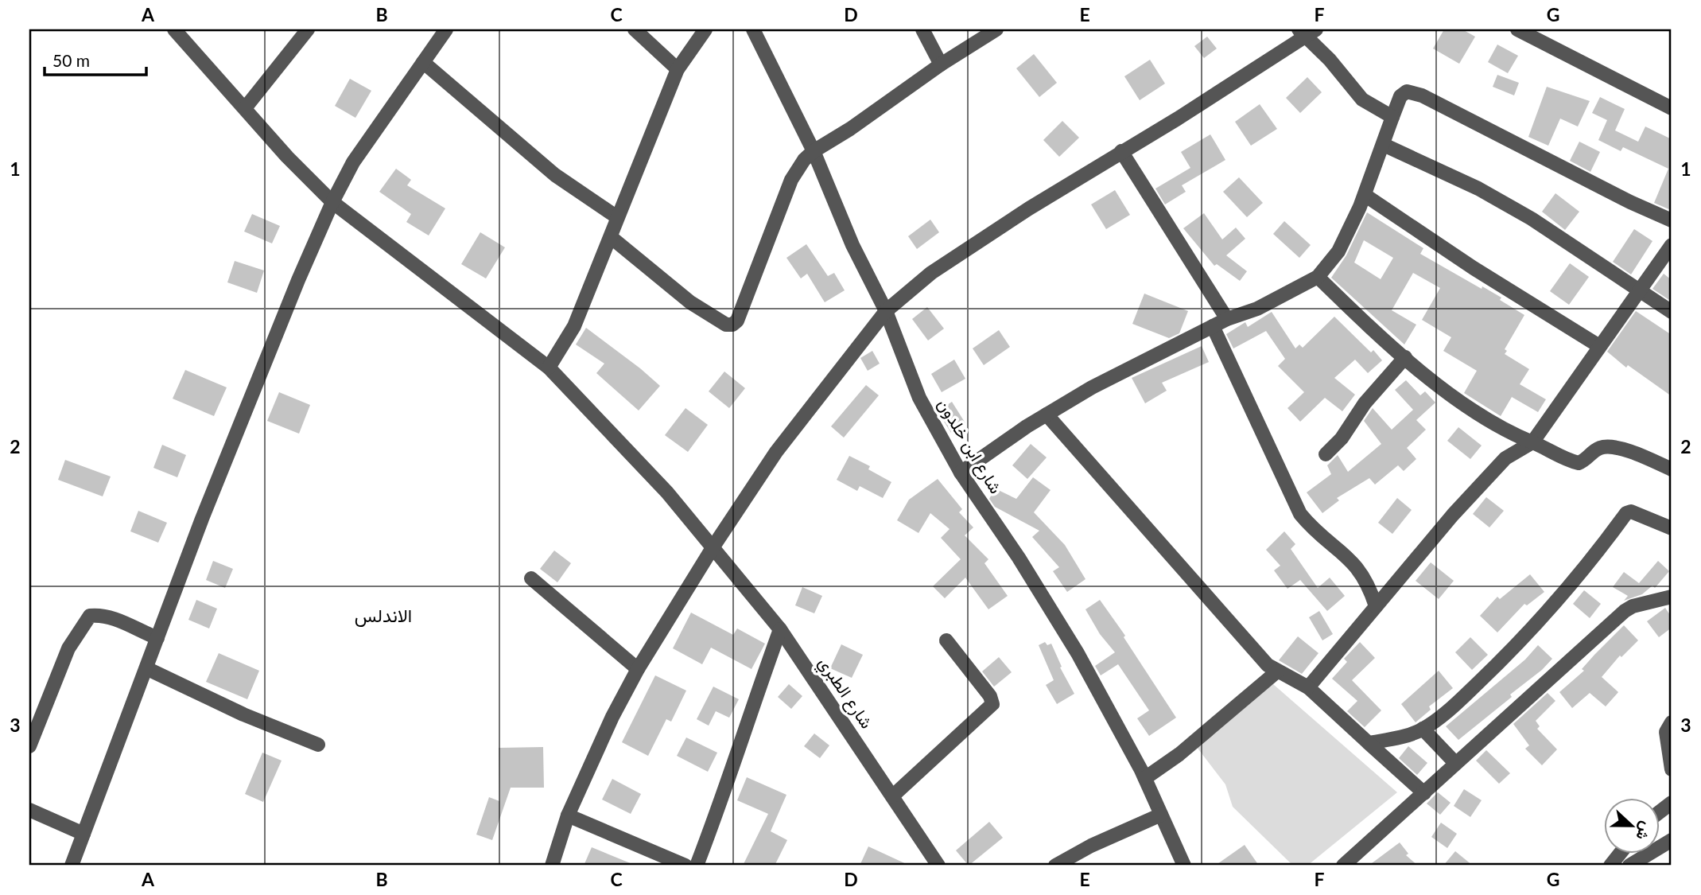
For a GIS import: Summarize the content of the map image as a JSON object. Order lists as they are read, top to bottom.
{
  "streets": {
    "street": ["شارع ابن خلدون", "شارع الطبري"]
  },
  "districts": ["الاندلس"],
  "scale_bar": "50 m",
  "north": "right",
  "grid": {
    "columns": [
      "A",
      "B",
      "C",
      "D",
      "E",
      "F",
      "G"
    ],
    "rows": ["1", "2", "3"]
  }
}
